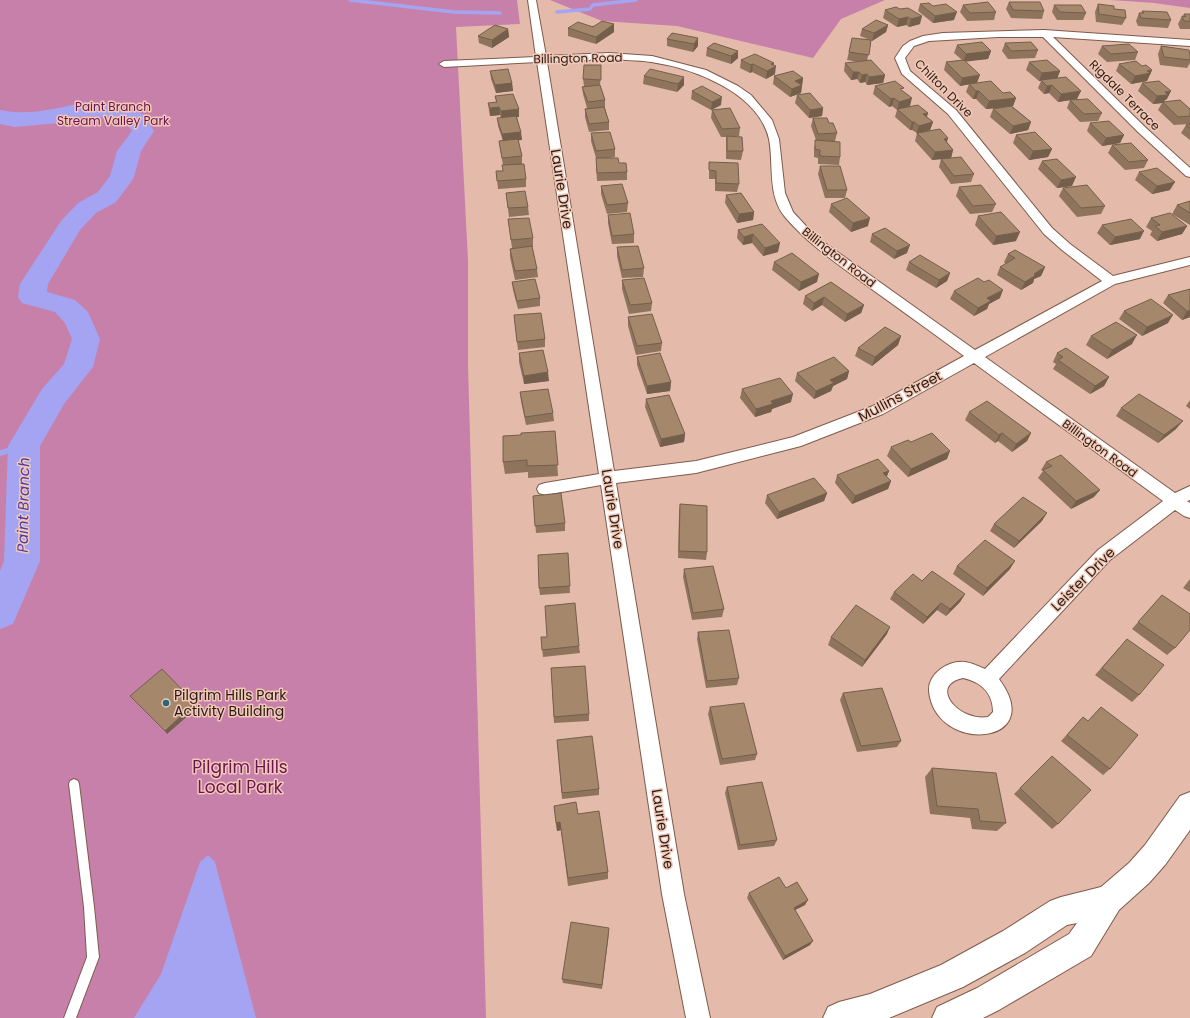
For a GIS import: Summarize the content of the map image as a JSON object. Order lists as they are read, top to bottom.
{
  "streets": {
    "street": [
      "Billington Road",
      "Chilton Drive",
      "Rigdale Terrace",
      "Laurie Drive",
      "Mullins Street",
      "Leister Drive"
    ]
  },
  "crossings": [
    ["Billington Road", "Laurie Drive"],
    ["Billington Road", "Mullins Street"],
    ["Billington Road", "Leister Drive"],
    ["Chilton Drive", "Rigdale Terrace"],
    ["Chilton Drive", "Mullins Street"],
    ["Laurie Drive", "Mullins Street"]
  ],
  "water": ["Paint Branch"],
  "parks": ["Paint Branch Stream Valley Park", "Pilgrim Hills Local Park"],
  "places": ["Pilgrim Hills Park Activity Building"]
}
